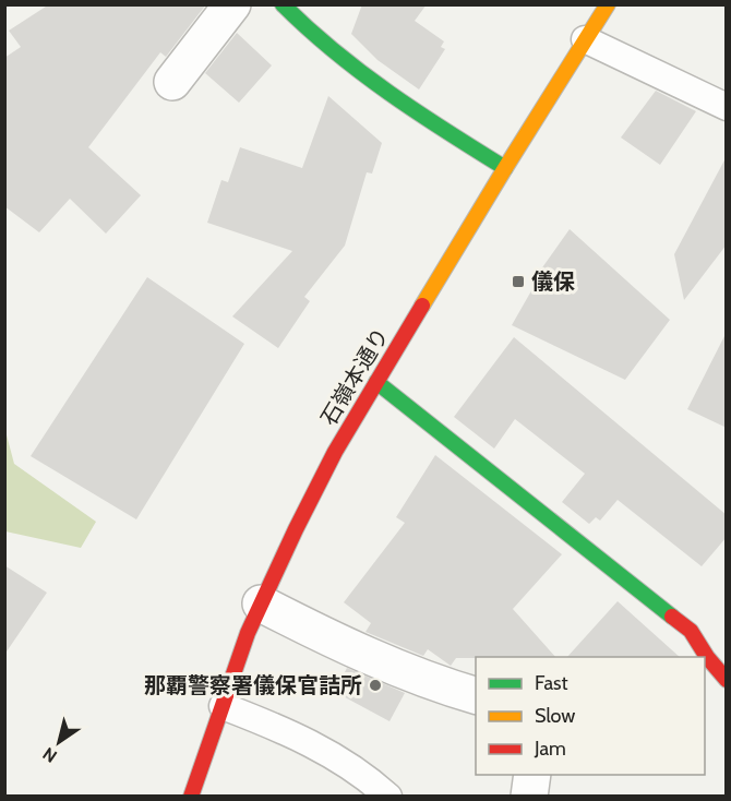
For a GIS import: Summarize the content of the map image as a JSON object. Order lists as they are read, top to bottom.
{
  "streets": {
    "main road": ["石嶺本通り"]
  },
  "places": {
    "transit": ["儀保"],
    "other": ["那覇警察署儀保官詰所"]
  },
  "legend": ["Fast", "Slow", "Jam"],
  "north": "bottom left"
}
